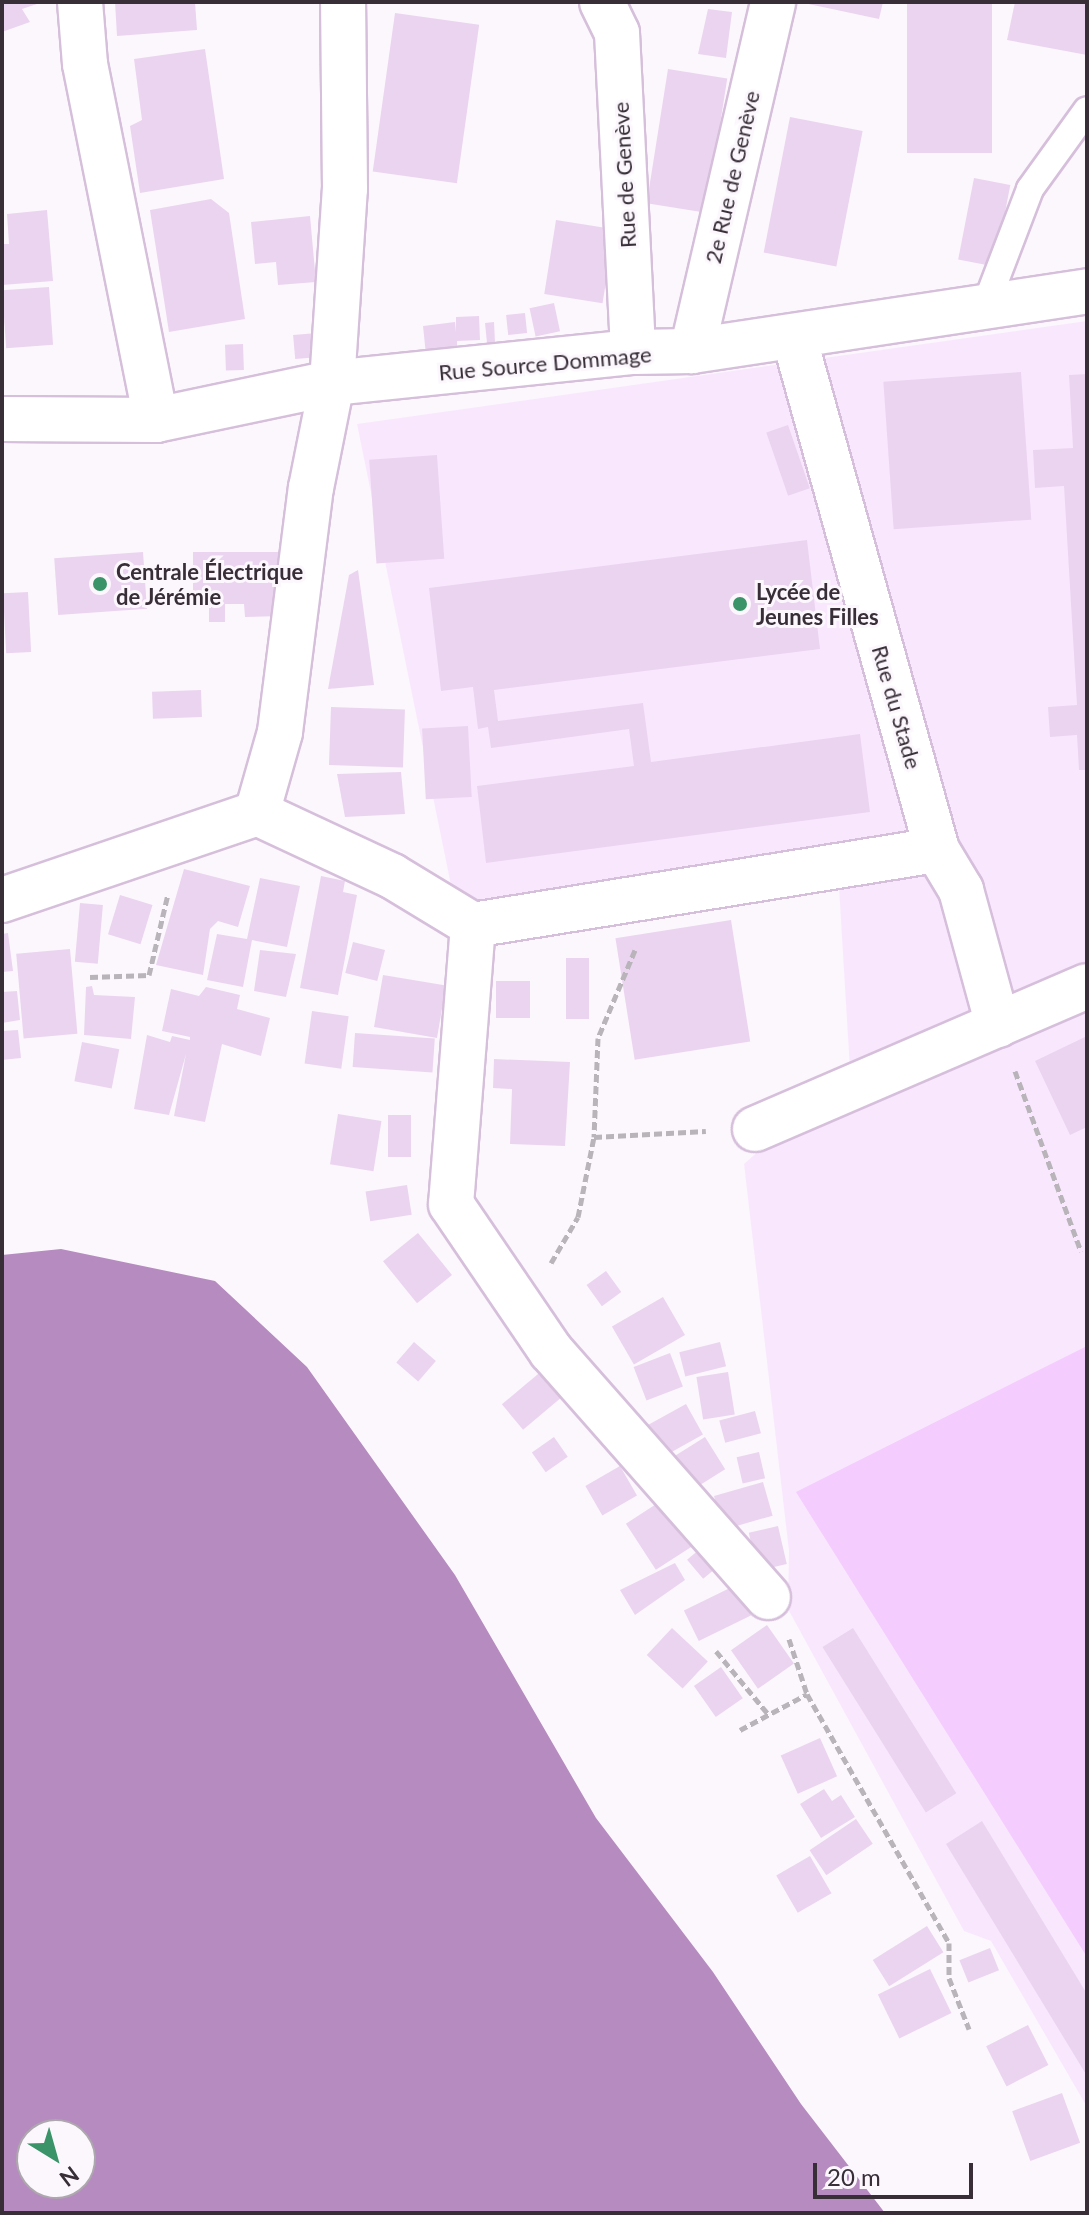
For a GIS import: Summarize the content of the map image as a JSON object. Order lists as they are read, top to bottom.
{
  "streets": {
    "street": [
      "Rue de Genève",
      "2e Rue de Genève",
      "Rue Source Dommage",
      "Rue du Stade"
    ]
  },
  "crossings": [
    ["Rue de Genève", "Rue Source Dommage"],
    ["2e Rue de Genève", "Rue Source Dommage"],
    ["Rue Source Dommage", "Rue du Stade"]
  ],
  "places": ["Centrale Électrique de Jérémie", "Lycée de Jeunes Filles"],
  "scale_bar": "20 m",
  "north": "bottom right"
}
